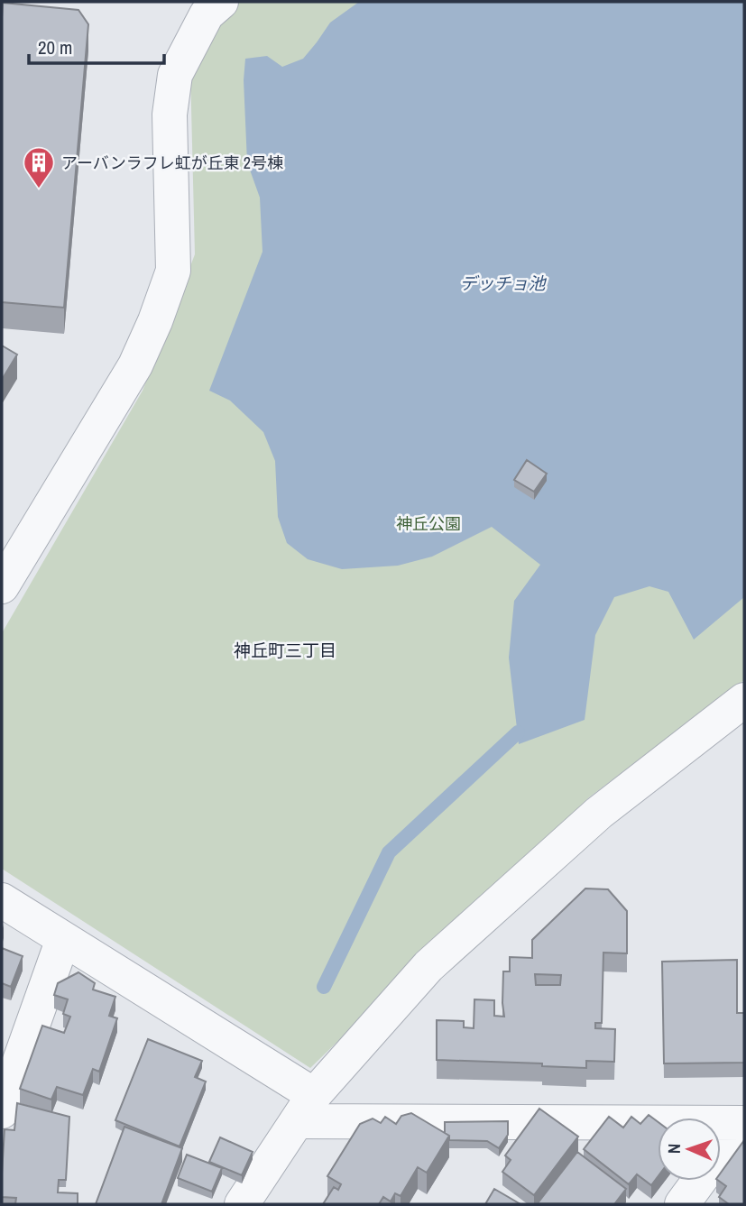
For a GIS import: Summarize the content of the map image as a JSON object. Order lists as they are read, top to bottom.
{
  "districts": ["神丘町三丁目"],
  "water": ["デッチョ池"],
  "parks": ["神丘公園"],
  "places": {
    "building": ["アーバンラフレ虹が丘東 2号棟"]
  },
  "scale_bar": "20 m",
  "north": "left"
}
